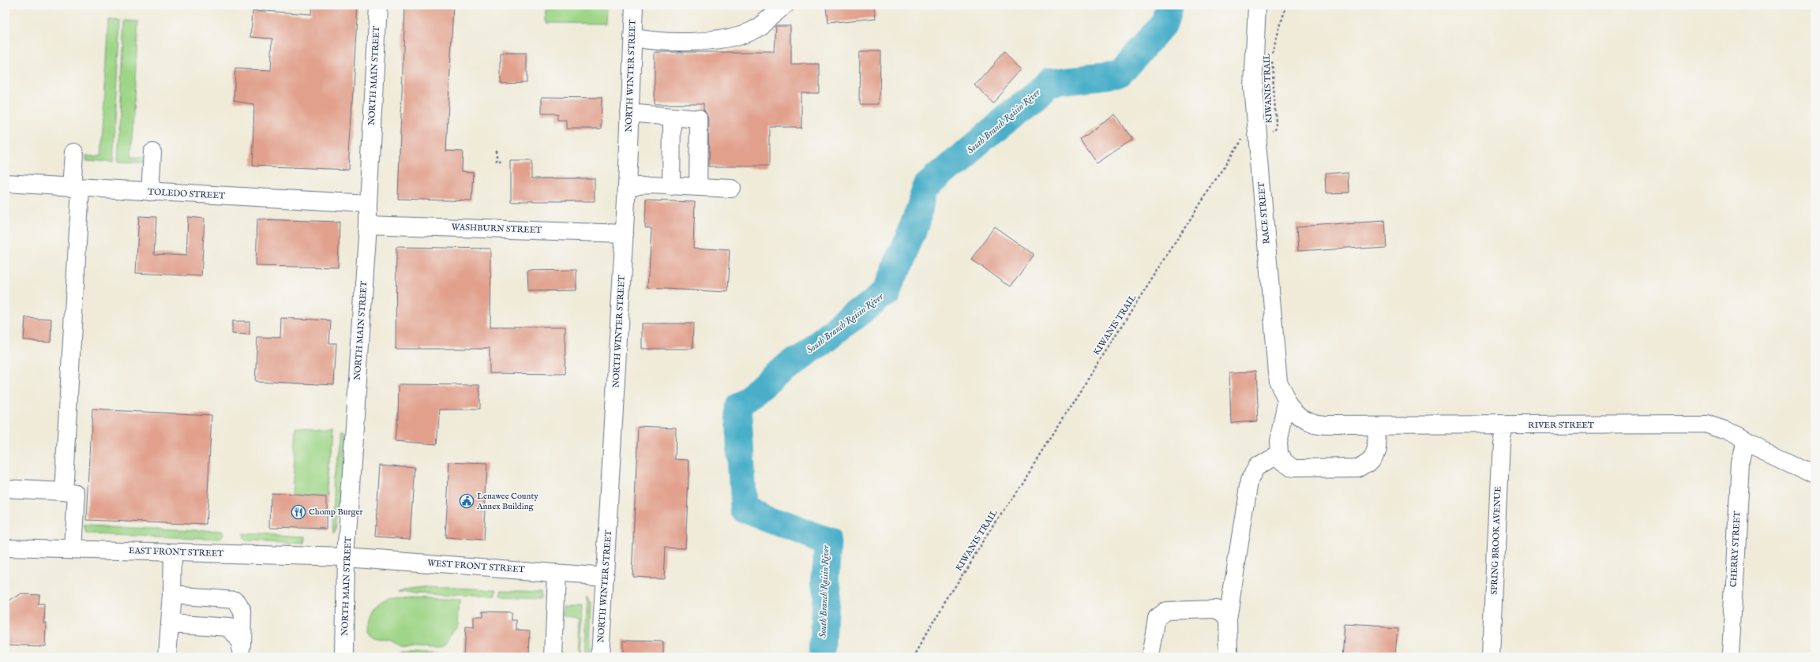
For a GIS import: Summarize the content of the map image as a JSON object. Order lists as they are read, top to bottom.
{
  "streets": {
    "street": [
      "NORTH MAIN STREET",
      "NORTH WINTER STREET",
      "TOLEDO STREET",
      "RACE STREET",
      "WASHBURN STREET",
      "RIVER STREET",
      "SPRING BROOK AVENUE",
      "CHERRY STREET",
      "EAST FRONT STREET",
      "WEST FRONT STREET"
    ],
    "path": ["KIWANIS TRAIL"]
  },
  "crossings": [
    ["NORTH MAIN STREET", "TOLEDO STREET"],
    ["NORTH MAIN STREET", "WASHBURN STREET"],
    ["NORTH MAIN STREET", "EAST FRONT STREET"],
    ["NORTH MAIN STREET", "WEST FRONT STREET"],
    ["NORTH WINTER STREET", "WASHBURN STREET"],
    ["NORTH WINTER STREET", "WEST FRONT STREET"],
    ["KIWANIS TRAIL", "RACE STREET"],
    ["RACE STREET", "RIVER STREET"],
    ["RIVER STREET", "SPRING BROOK AVENUE"],
    ["RIVER STREET", "CHERRY STREET"],
    ["EAST FRONT STREET", "WEST FRONT STREET"]
  ],
  "water": ["South Branch Raisin River"],
  "places": {
    "public building": ["Lenawee County Annex Building"],
    "restaurant": ["Chomp Burger"]
  }
}
